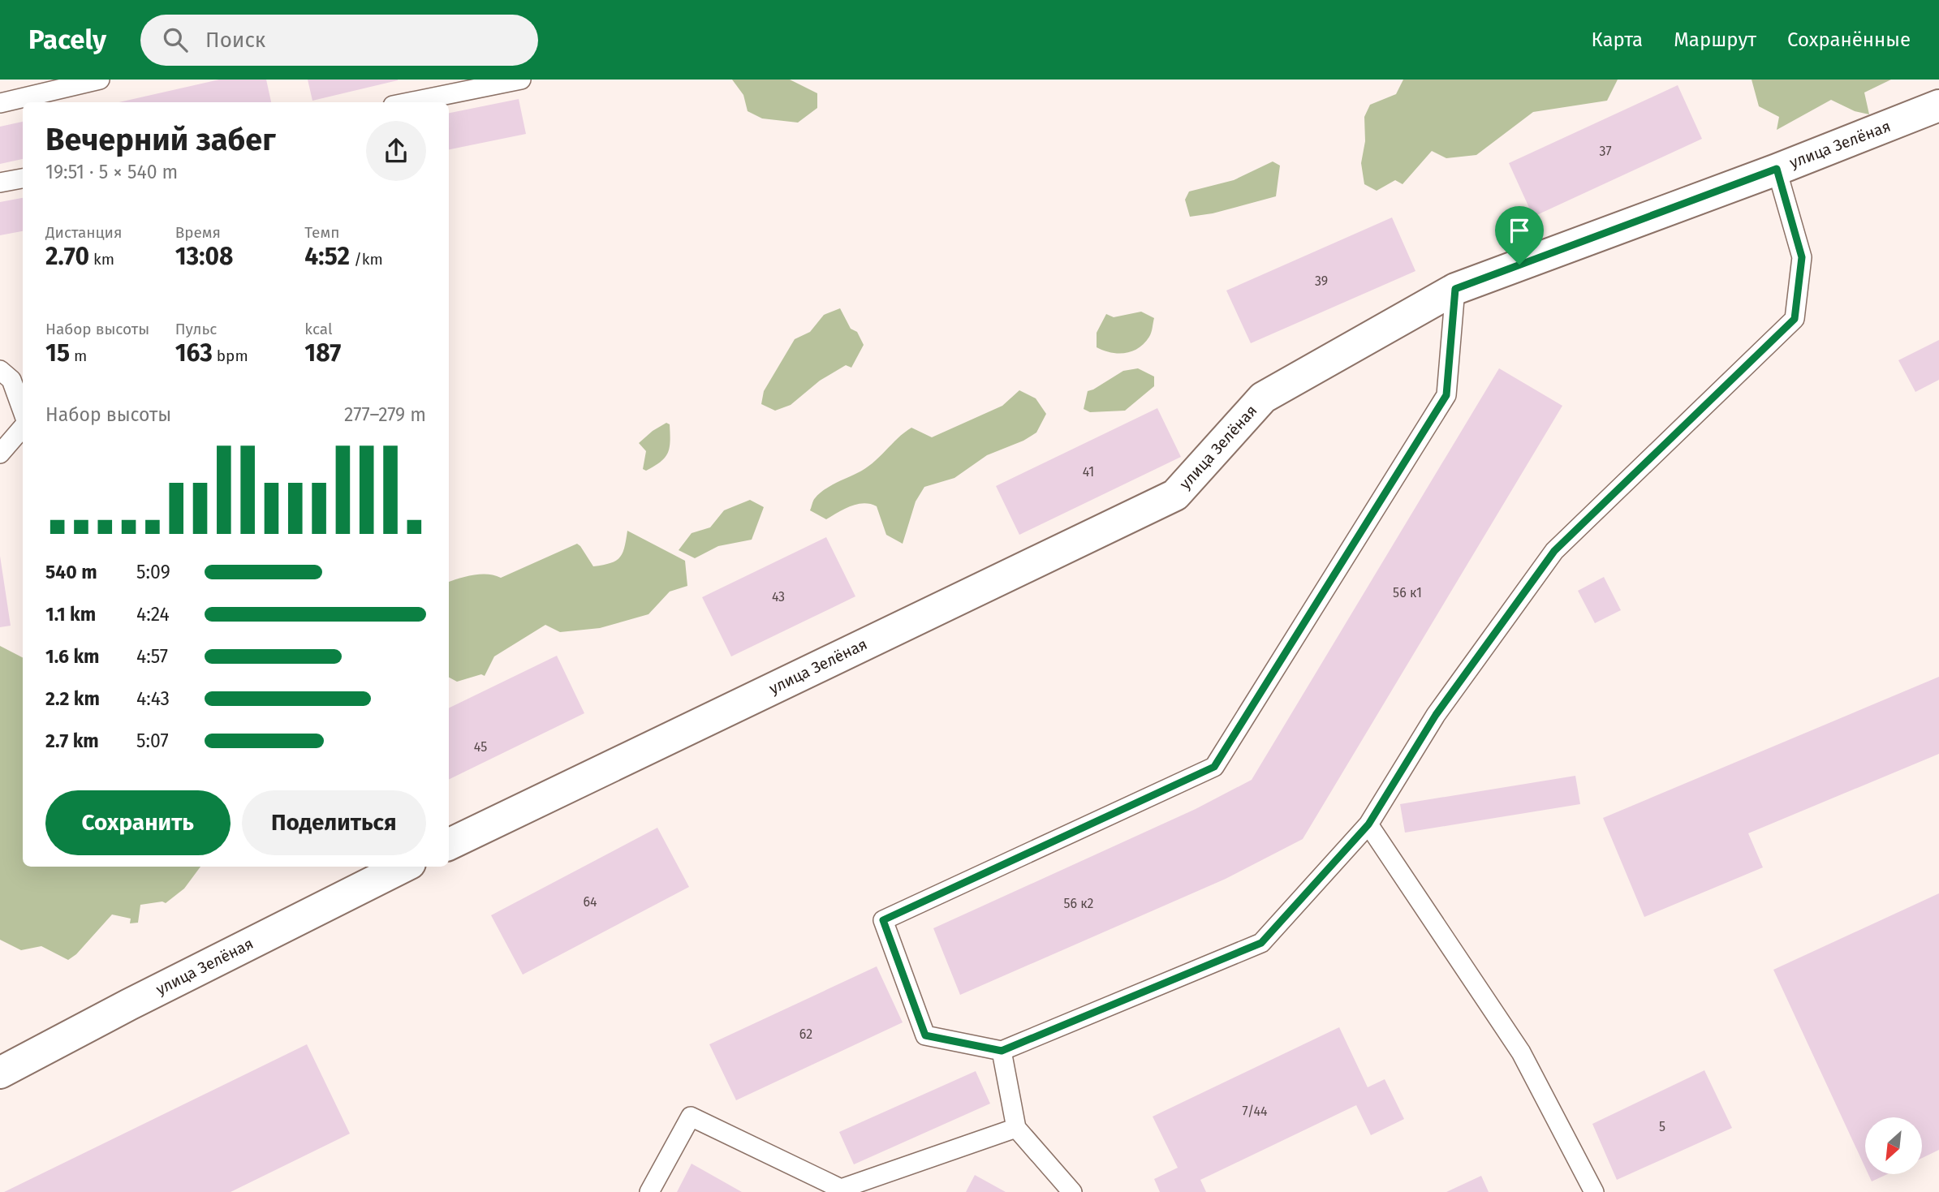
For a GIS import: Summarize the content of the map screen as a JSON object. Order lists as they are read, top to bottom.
{
  "streets": {
    "street": ["улица Зелёная"]
  },
  "house_numbers": [
    "37",
    "39",
    "41",
    "56 к1",
    "43",
    "45",
    "64",
    "56 к2",
    "62",
    "7/44",
    "5"
  ],
  "north": "bottom left",
  "page": {
    "header": "Pacely",
    "search": "Поиск",
    "nav": ["Карта", "Маршрут", "Сохранённые"],
    "heading": ["Вечерний забег", "19:51 · 5 × 540 m"],
    "stats": [
      ["Дистанция", "2.70 km"],
      ["Время", "13:08"],
      ["Темп", "4:52 /km"],
      ["Набор высоты", "15 m"],
      ["Пульс", "163 bpm"],
      ["kcal", "187"]
    ],
    "chart": ["Набор высоты", "277–279 m"],
    "list": [
      {
        "name": "540 m",
        "note": "5:09"
      },
      {
        "name": "1.1 km",
        "note": "4:24"
      },
      {
        "name": "1.6 km",
        "note": "4:57"
      },
      {
        "name": "2.2 km",
        "note": "4:43"
      },
      {
        "name": "2.7 km",
        "note": "5:07"
      }
    ],
    "buttons": ["Сохранить", "Поделиться"]
  }
}
